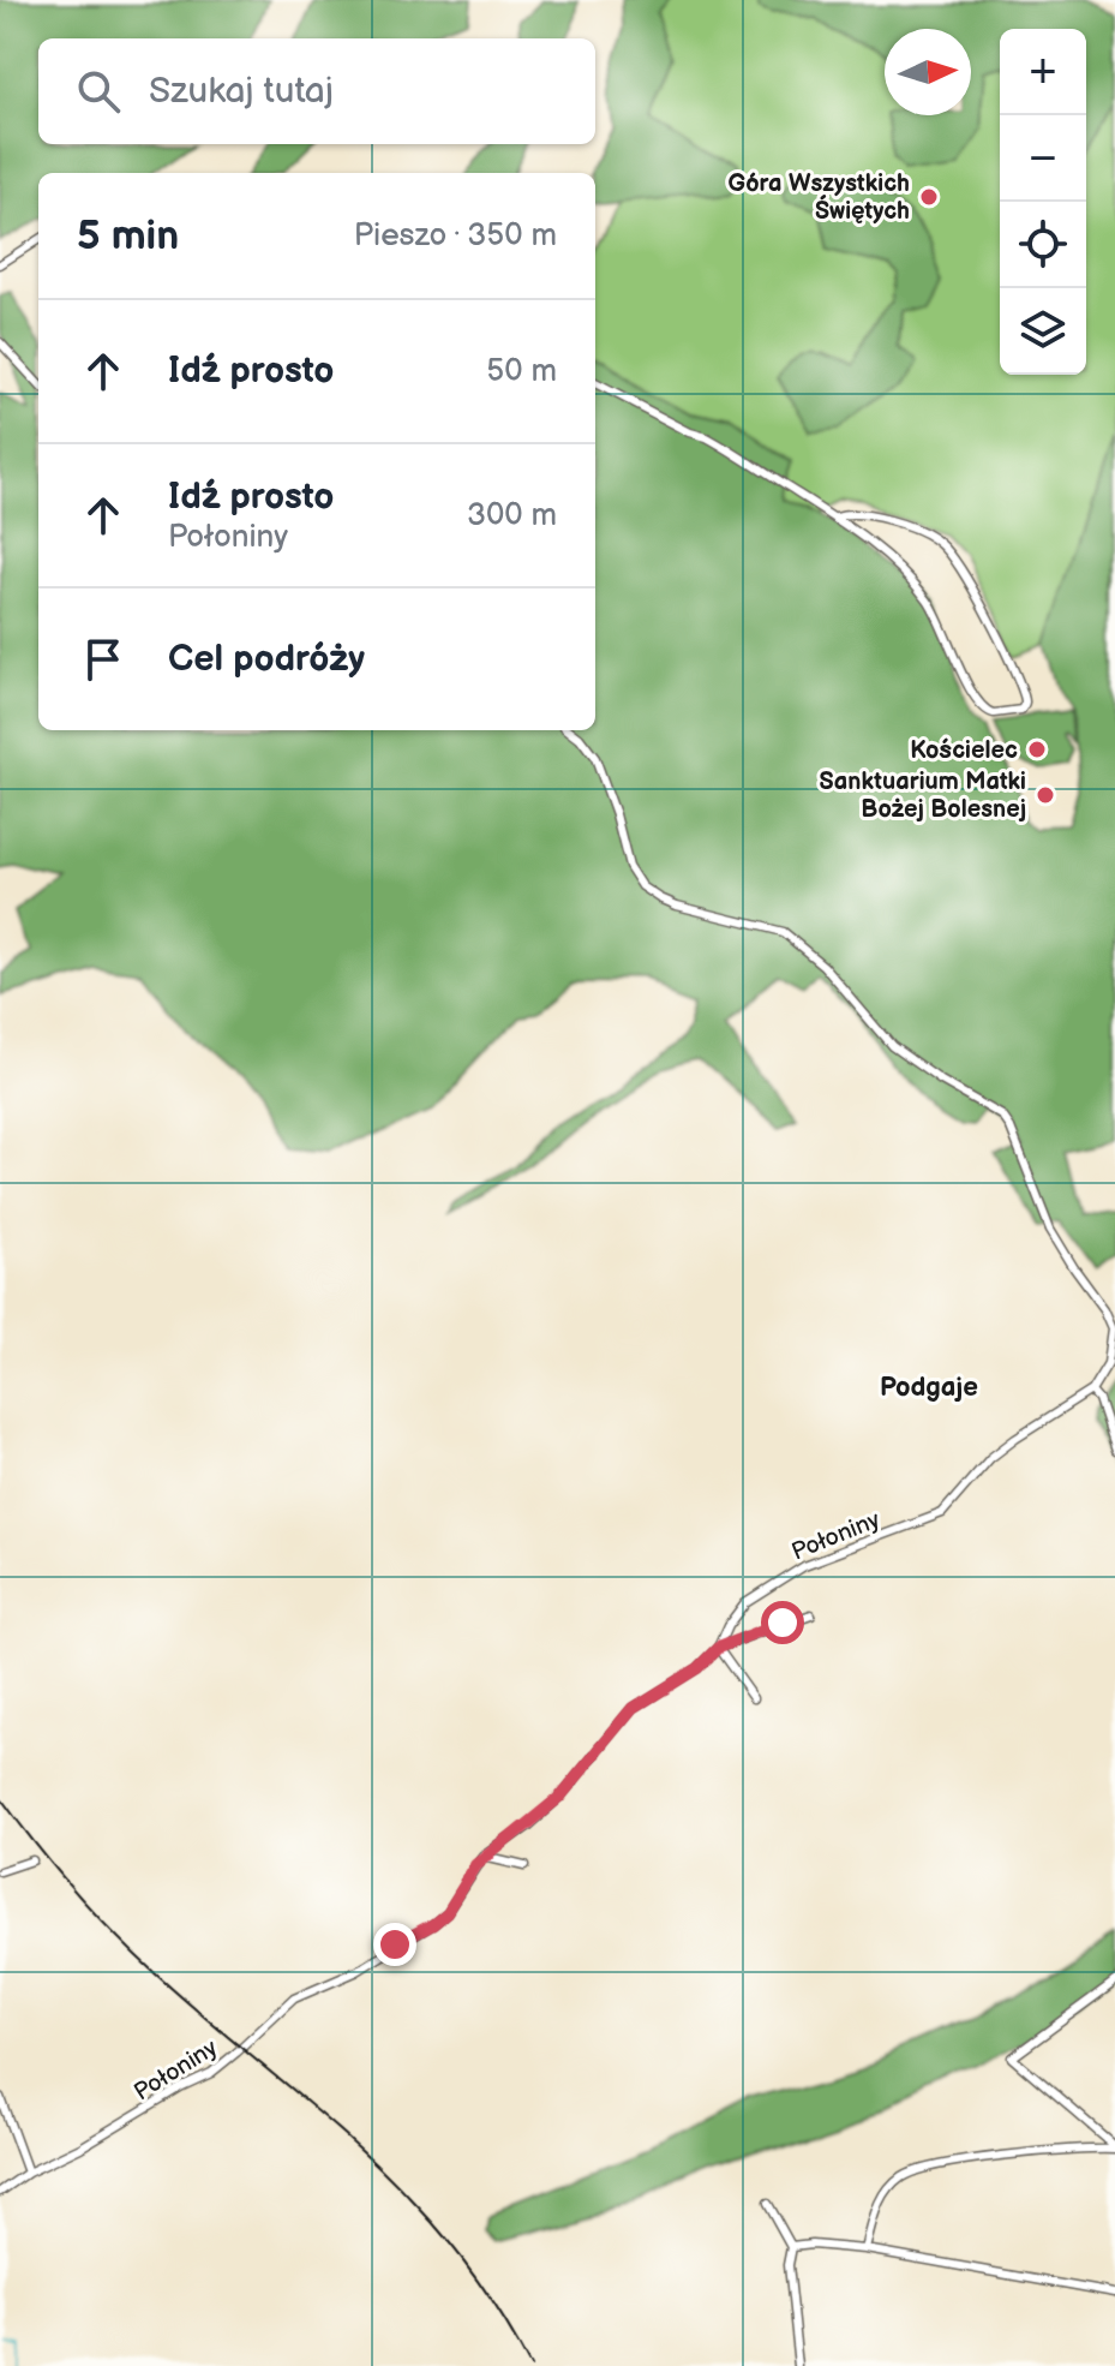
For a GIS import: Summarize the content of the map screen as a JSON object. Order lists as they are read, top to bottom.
{
  "streets": {
    "street": ["Połoniny"]
  },
  "districts": ["Podgaje"],
  "places": ["Góra Wszystkich Świętych", "Kościelec", "Sanktuarium Matki Bożej Bolesnej"],
  "north": "right",
  "page": {
    "map_buttons": ["+", "−"],
    "search": "Szukaj tutaj",
    "heading": ["5 min", "Pieszo · 350 m"],
    "list": [
      ["Idź prosto", "50 m"],
      ["Idź prosto", "Połoniny", "300 m"],
      "Cel podróży"
    ]
  }
}
